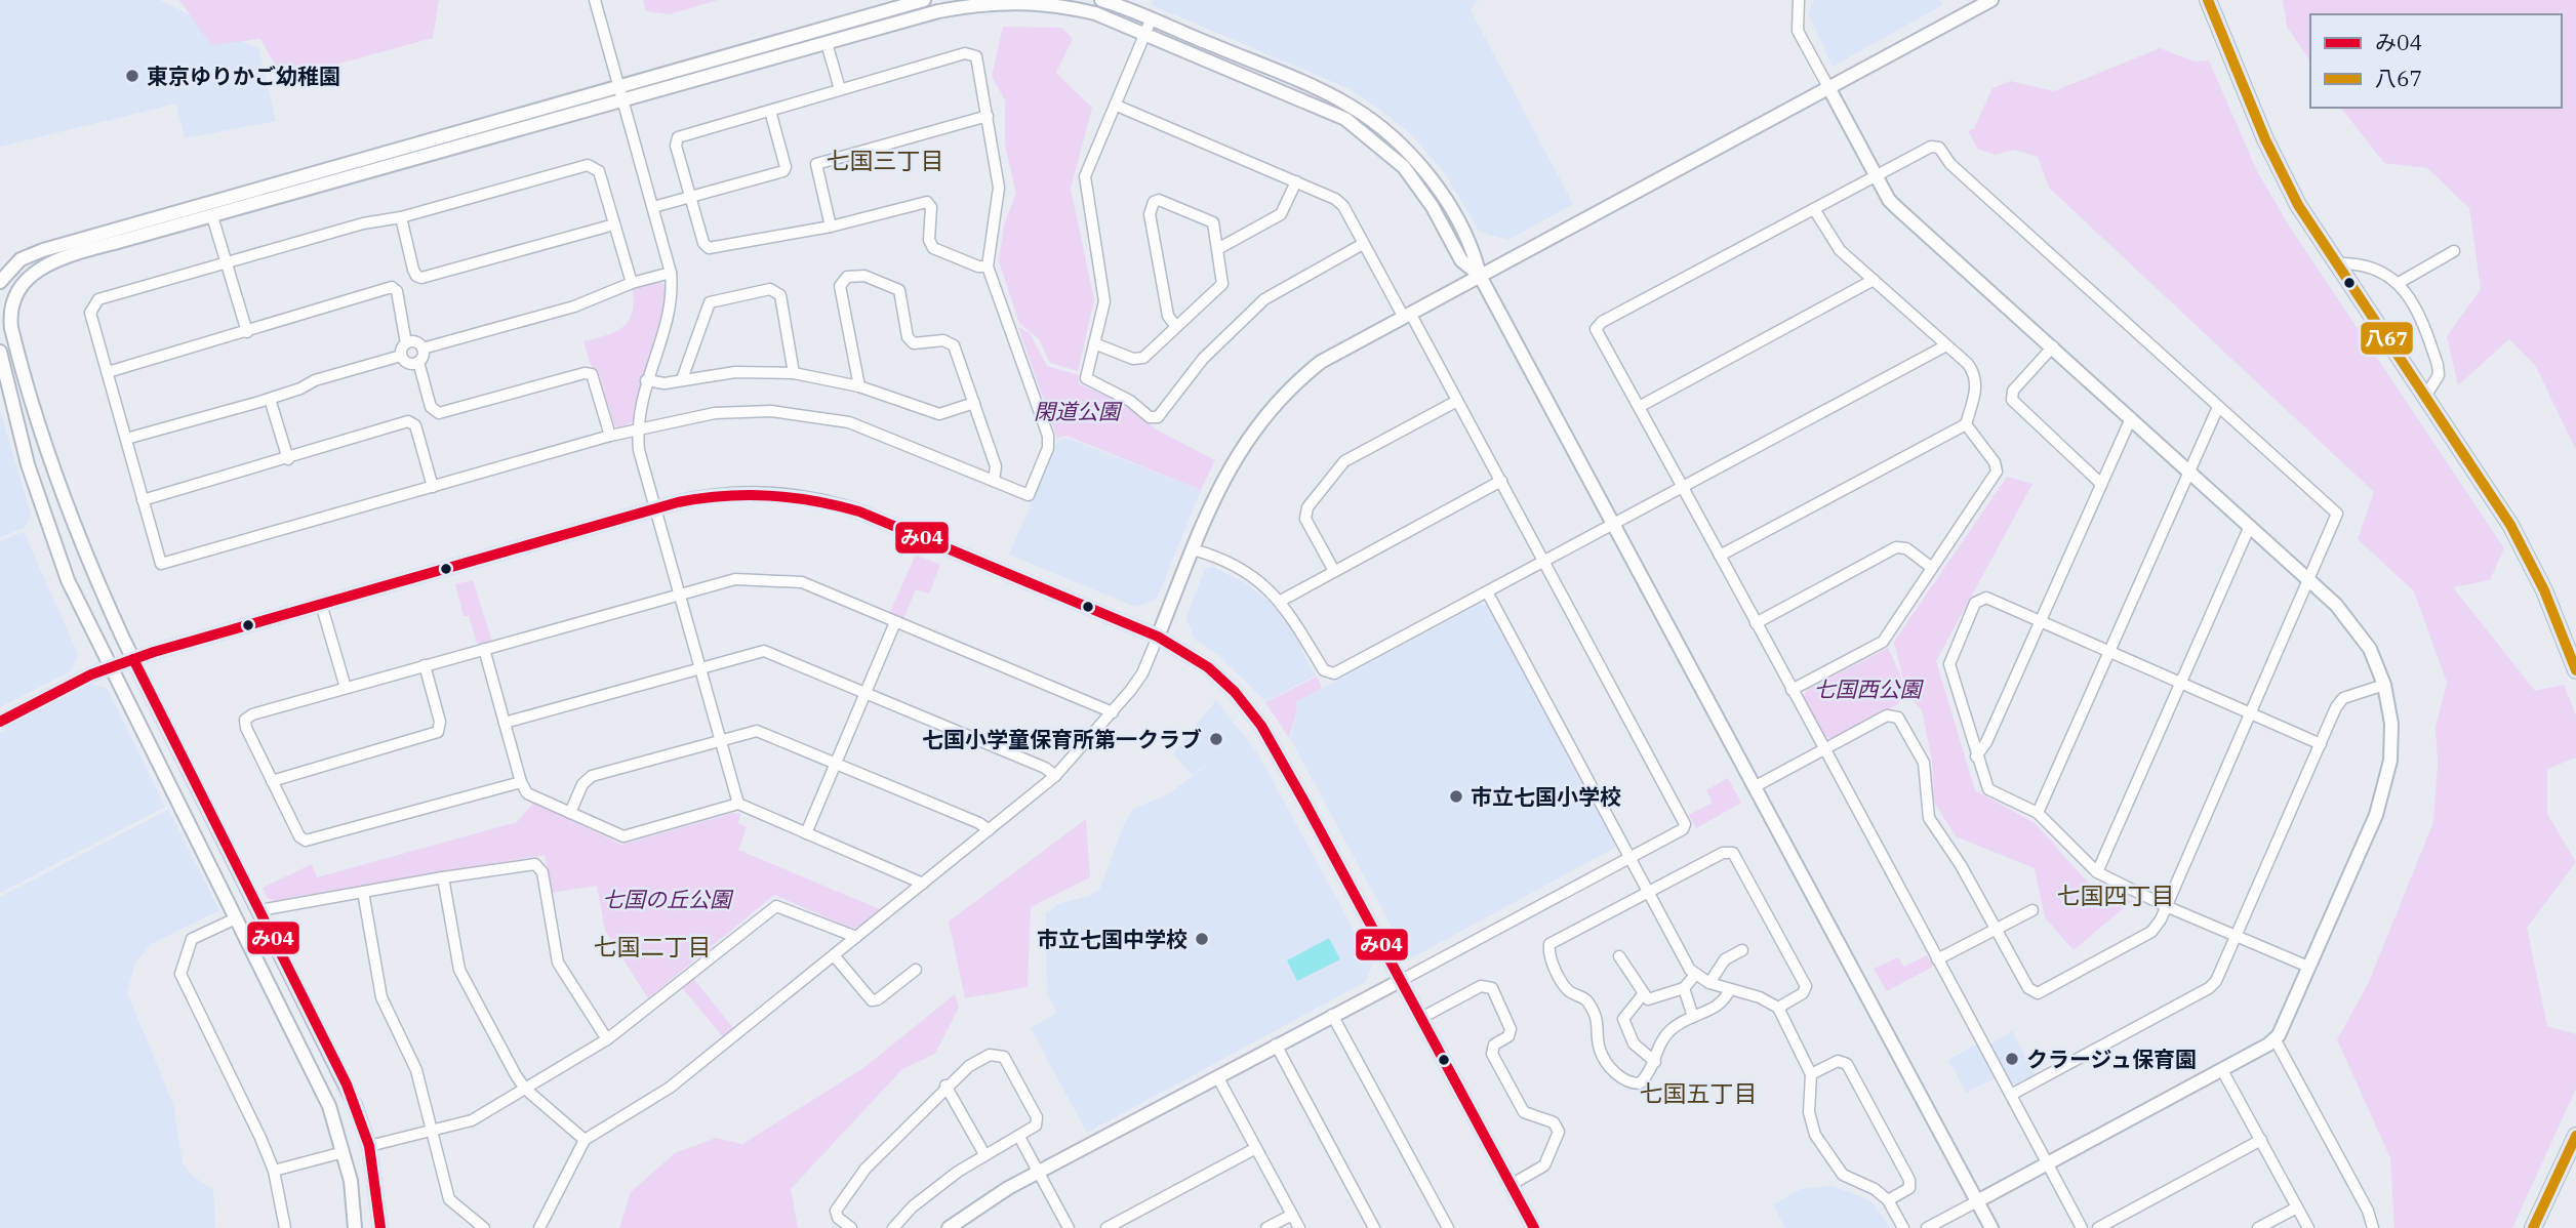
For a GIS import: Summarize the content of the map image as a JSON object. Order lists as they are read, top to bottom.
{
  "districts": [
    "七国三丁目",
    "七国四丁目",
    "七国二丁目",
    "七国五丁目"
  ],
  "parks": ["閑道公園", "七国西公園", "七国の丘公園"],
  "places": [
    "東京ゆりかご幼稚園",
    "七国小学童保育所第一クラブ",
    "市立七国小学校",
    "市立七国中学校",
    "クラージュ保育園"
  ],
  "lines": ["transit line 八67", "transit line み04"],
  "legend": ["み04", "八67"]
}
